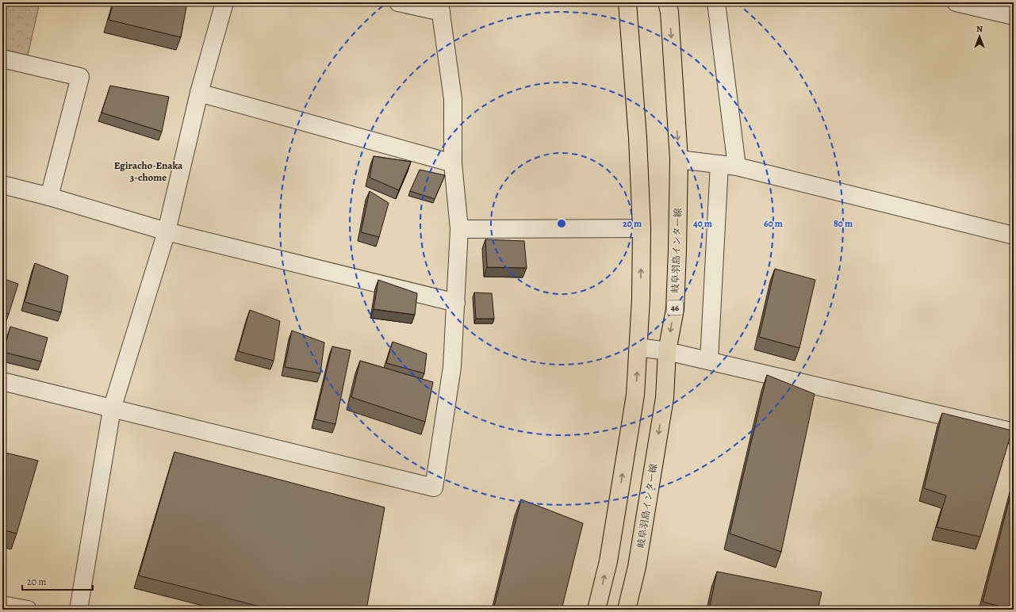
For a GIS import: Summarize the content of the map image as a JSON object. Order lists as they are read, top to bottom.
{
  "streets": {
    "main road": ["岐阜羽島インター線", "46"]
  },
  "districts": ["Egiracho-Enaka 3-chome"],
  "scale_bar": "20 m",
  "north": "top",
  "rings": [
    "20 m",
    "40 m",
    "60 m",
    "80 m"
  ]
}
